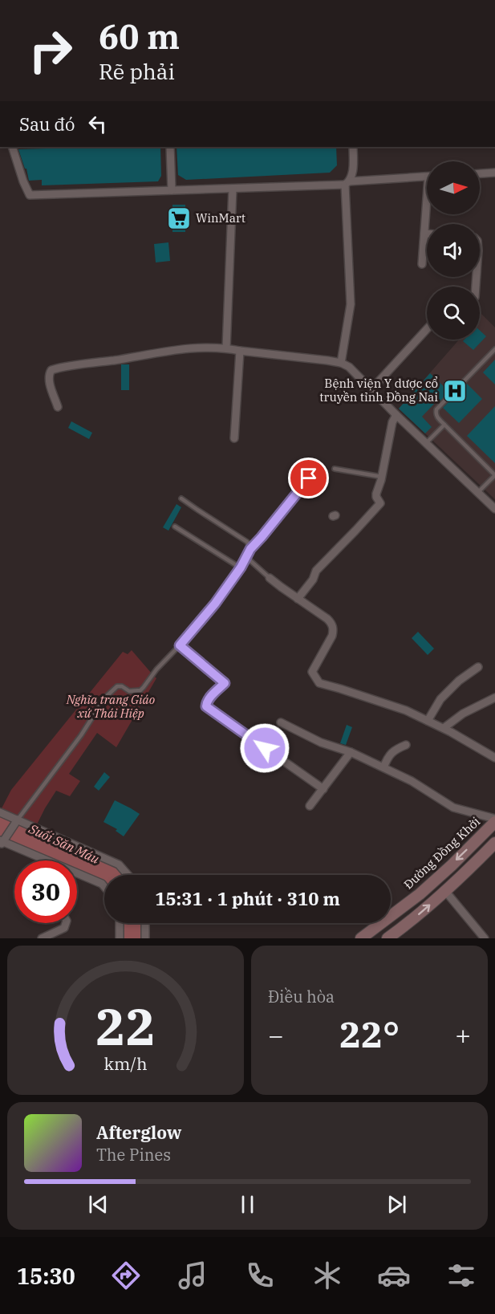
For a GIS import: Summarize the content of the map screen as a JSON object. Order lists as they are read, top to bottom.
{
  "streets": {
    "main road": ["Đường Đồng Khởi"]
  },
  "water": ["Suối Săn Máu"],
  "parks": ["Nghĩa trang Giáo xứ Thái Hiệp"],
  "places": {
    "supermarket": ["WinMart"],
    "hospital": ["Bệnh viện Y dược cổ truyền tỉnh Đồng Nai"]
  },
  "north": "right",
  "page": {
    "turn": ["60 m", "Rẽ phải"],
    "then": "Sau đó",
    "limit": "30",
    "trip": "15:31 · 1 phút · 310 m",
    "tile": "Điều hòa",
    "heat": ["−", "22°", "+"],
    "song": ["Afterglow", "The Pines"],
    "tabs": "15:30",
    "gauge": ["22", "km/h"]
  }
}
